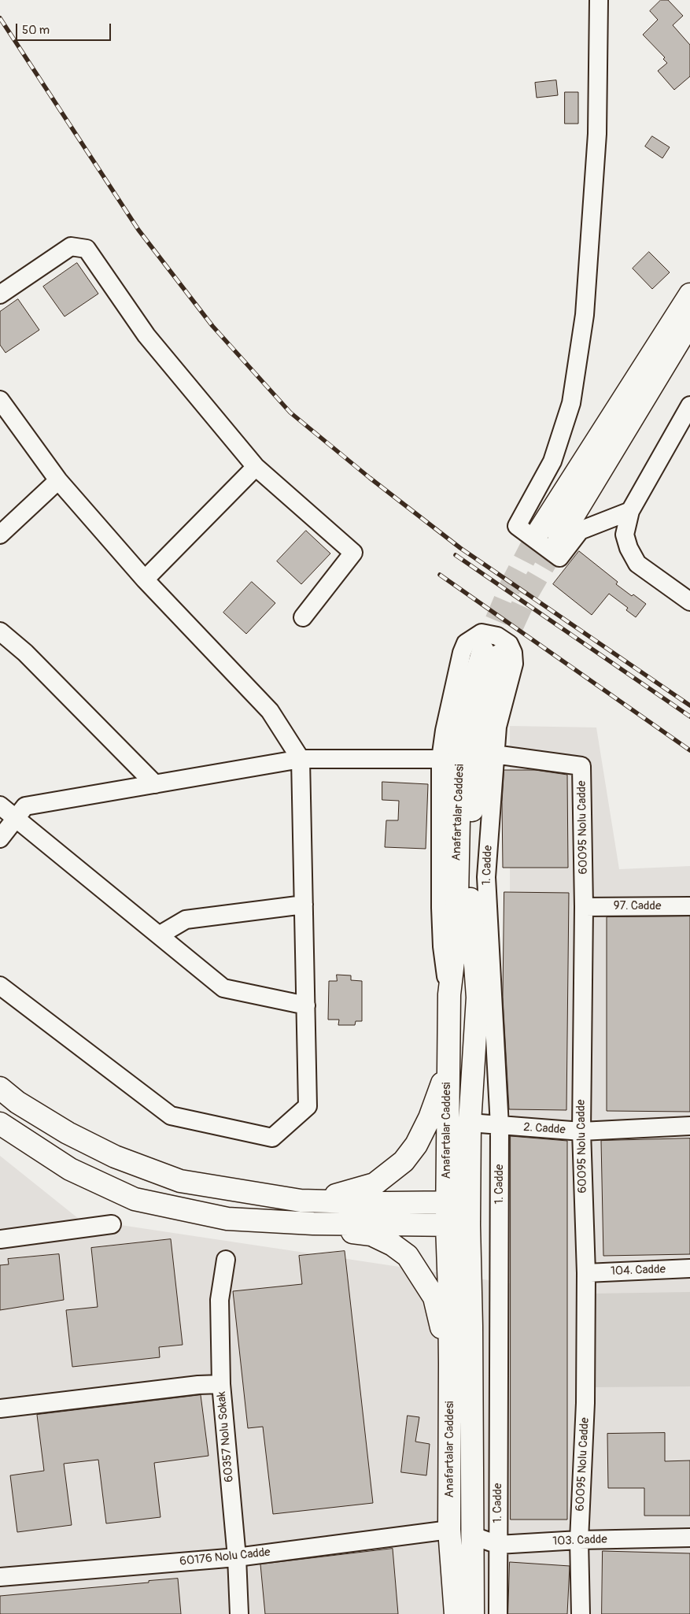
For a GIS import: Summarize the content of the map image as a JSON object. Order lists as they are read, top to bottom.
{
  "streets": {
    "main road": ["Anafartalar Caddesi"],
    "street": [
      "60095 Nolu Cadde",
      "1. Cadde",
      "97. Cadde",
      "2. Cadde",
      "104. Cadde",
      "60357 Nolu Sokak",
      "103. Cadde",
      "60176 Nolu Cadde"
    ]
  },
  "crossings": [
    ["Anafartalar Caddesi", "1. Cadde"],
    ["Anafartalar Caddesi", "2. Cadde"],
    ["Anafartalar Caddesi", "103. Cadde"],
    ["Anafartalar Caddesi", "60176 Nolu Cadde"],
    ["60095 Nolu Cadde", "1. Cadde"],
    ["60095 Nolu Cadde", "97. Cadde"],
    ["60095 Nolu Cadde", "2. Cadde"],
    ["60095 Nolu Cadde", "104. Cadde"],
    ["60095 Nolu Cadde", "103. Cadde"],
    ["1. Cadde", "2. Cadde"],
    ["1. Cadde", "103. Cadde"],
    ["60357 Nolu Sokak", "60176 Nolu Cadde"]
  ],
  "scale_bar": "50 m"
}
